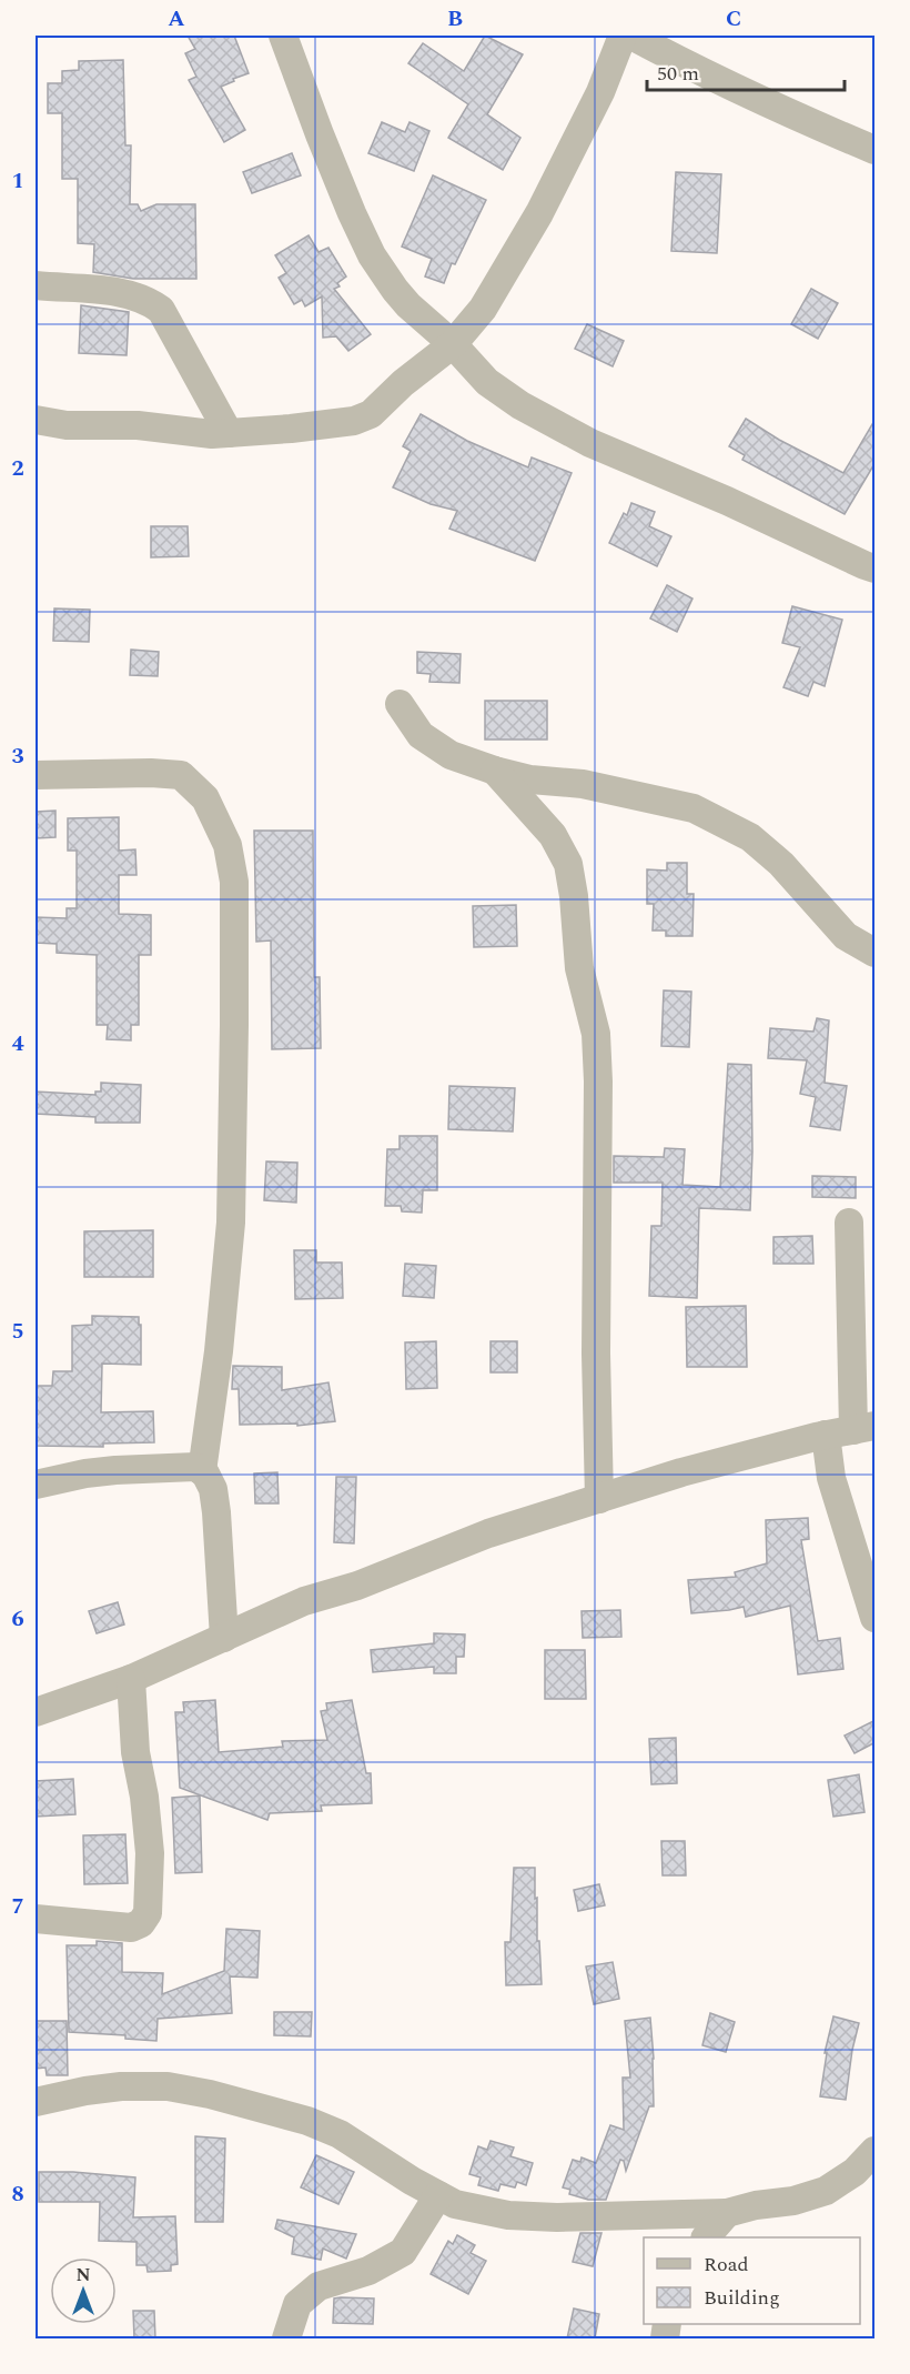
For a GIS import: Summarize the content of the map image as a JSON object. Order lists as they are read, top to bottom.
{
  "legend": ["Road", "Building"],
  "scale_bar": "50 m",
  "north": "top",
  "grid": {
    "columns": ["A", "B", "C"],
    "rows": [
      "1",
      "2",
      "3",
      "4",
      "5",
      "6",
      "7",
      "8"
    ]
  }
}
